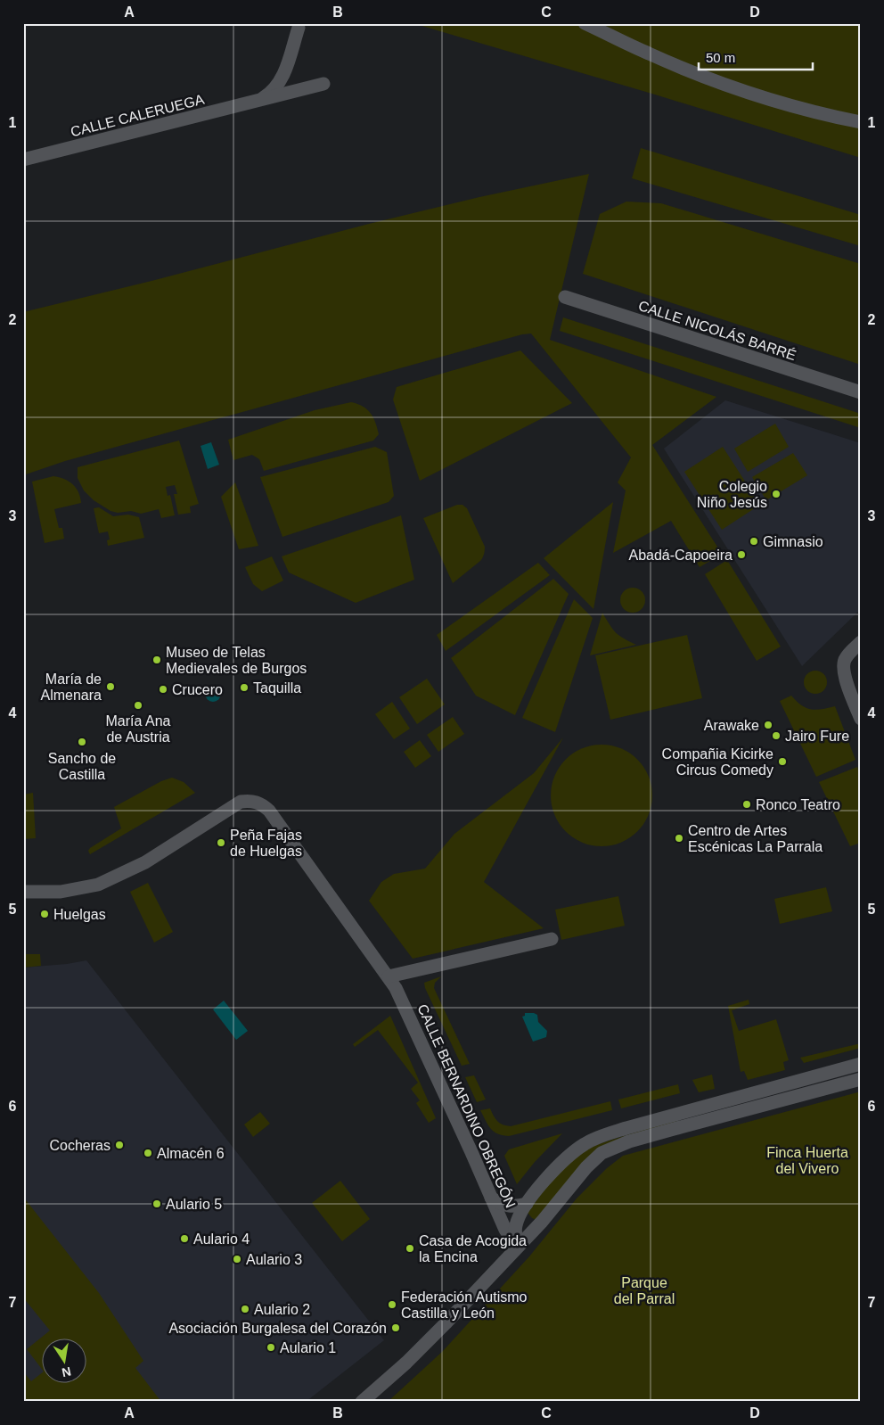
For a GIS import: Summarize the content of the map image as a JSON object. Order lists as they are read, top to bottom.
{
  "streets": {
    "street": ["CALLE CALERUEGA", "CALLE NICOLÁS BARRÉ", "CALLE BERNARDINO OBREGÓN"]
  },
  "parks": ["Finca Huerta del Vivero", "Parque del Parral"],
  "places": [
    "Colegio Niño Jesús",
    "Gimnasio",
    "Abadá-Capoeira",
    "Museo de Telas Medievales de Burgos",
    "María de Almenara",
    "Taquilla",
    "Crucero",
    "María Ana de Austria",
    "Arawake",
    "Jairo Fure",
    "Sancho de Castilla",
    "Compañia Kicirke Circus Comedy",
    "Ronco Teatro",
    "Centro de Artes Escénicas La Parrala",
    "Peña Fajas de Huelgas",
    "Huelgas",
    "Cocheras",
    "Almacén 6",
    "Aulario 5",
    "Aulario 4",
    "Casa de Acogida la Encina",
    "Aulario 3",
    "Federación Autismo Castilla y León",
    "Aulario 2",
    "Asociación Burgalesa del Corazón",
    "Aulario 1"
  ],
  "scale_bar": "50 m",
  "north": "bottom",
  "grid": {
    "columns": [
      "A",
      "B",
      "C",
      "D"
    ],
    "rows": [
      "1",
      "2",
      "3",
      "4",
      "5",
      "6",
      "7"
    ]
  }
}
